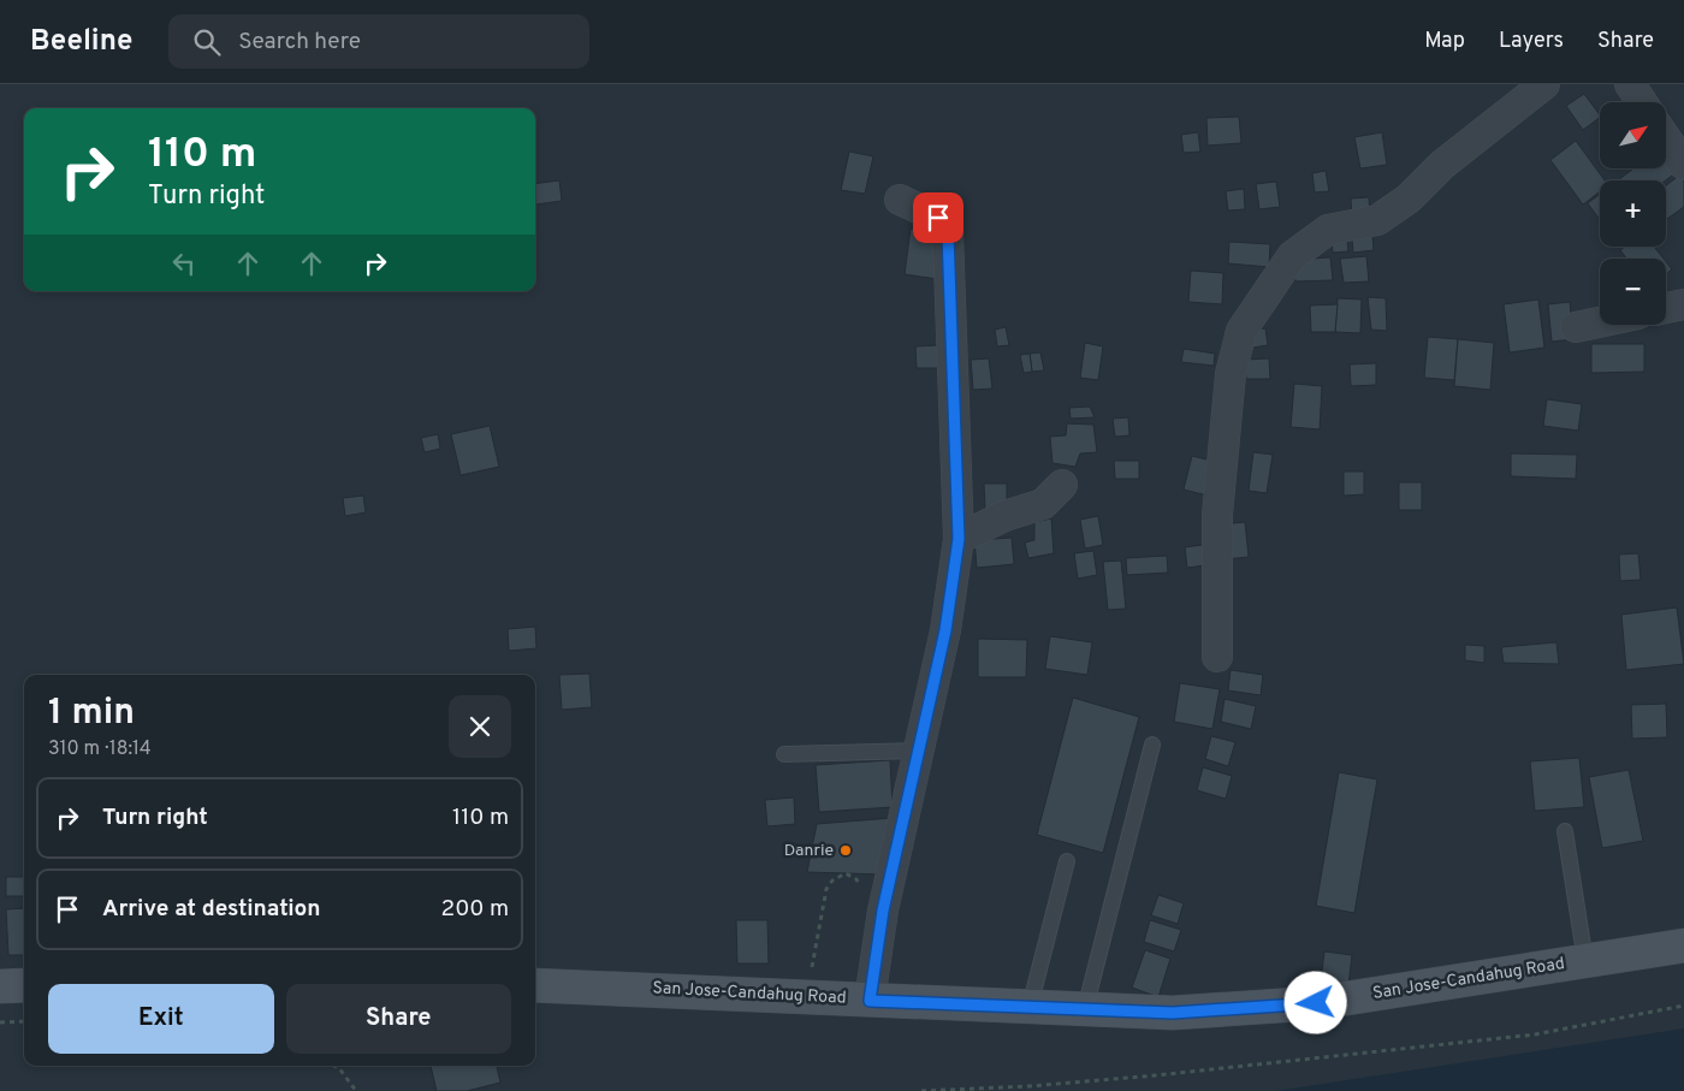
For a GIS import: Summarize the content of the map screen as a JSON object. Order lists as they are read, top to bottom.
{
  "streets": {
    "street": ["San Jose-Candahug Road"]
  },
  "places": ["Danrie"],
  "north": "top right",
  "page": {
    "header": "Beeline",
    "search": "Search here",
    "nav": ["Map", "Layers", "Share"],
    "map_buttons": ["+", "−"],
    "turn": ["110 m", "Turn right"],
    "heading": ["1 min", "310 m · 18:14"],
    "list": [
      {
        "name": "Turn right",
        "value": "110 m"
      },
      {
        "name": "Arrive at destination",
        "value": "200 m"
      }
    ],
    "buttons": ["Exit", "Share"]
  }
}
